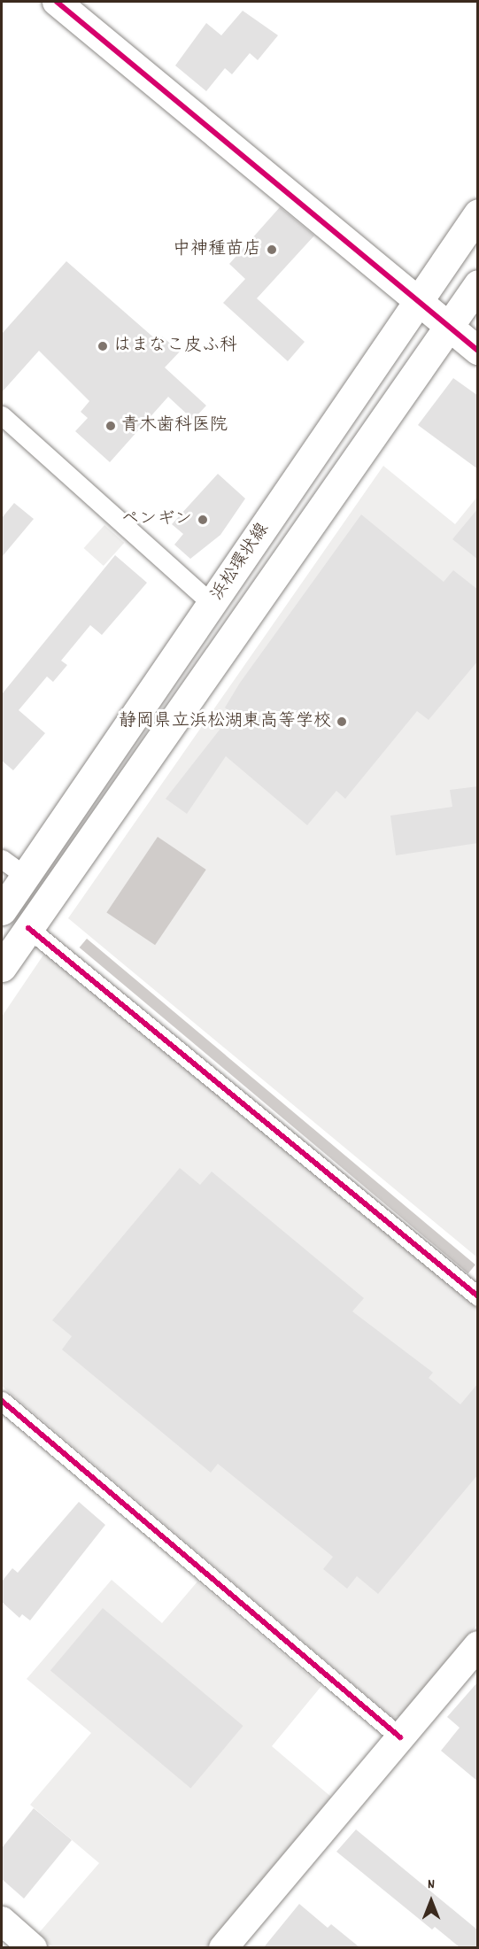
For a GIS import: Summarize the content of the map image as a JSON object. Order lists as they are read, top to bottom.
{
  "streets": {
    "main road": ["浜松環状線"]
  },
  "places": [
    "中神種苗店",
    "はまなこ皮ふ科",
    "青木歯科医院",
    "ペンギン",
    "静岡県立浜松湖東高等学校"
  ],
  "north": "top"
}
